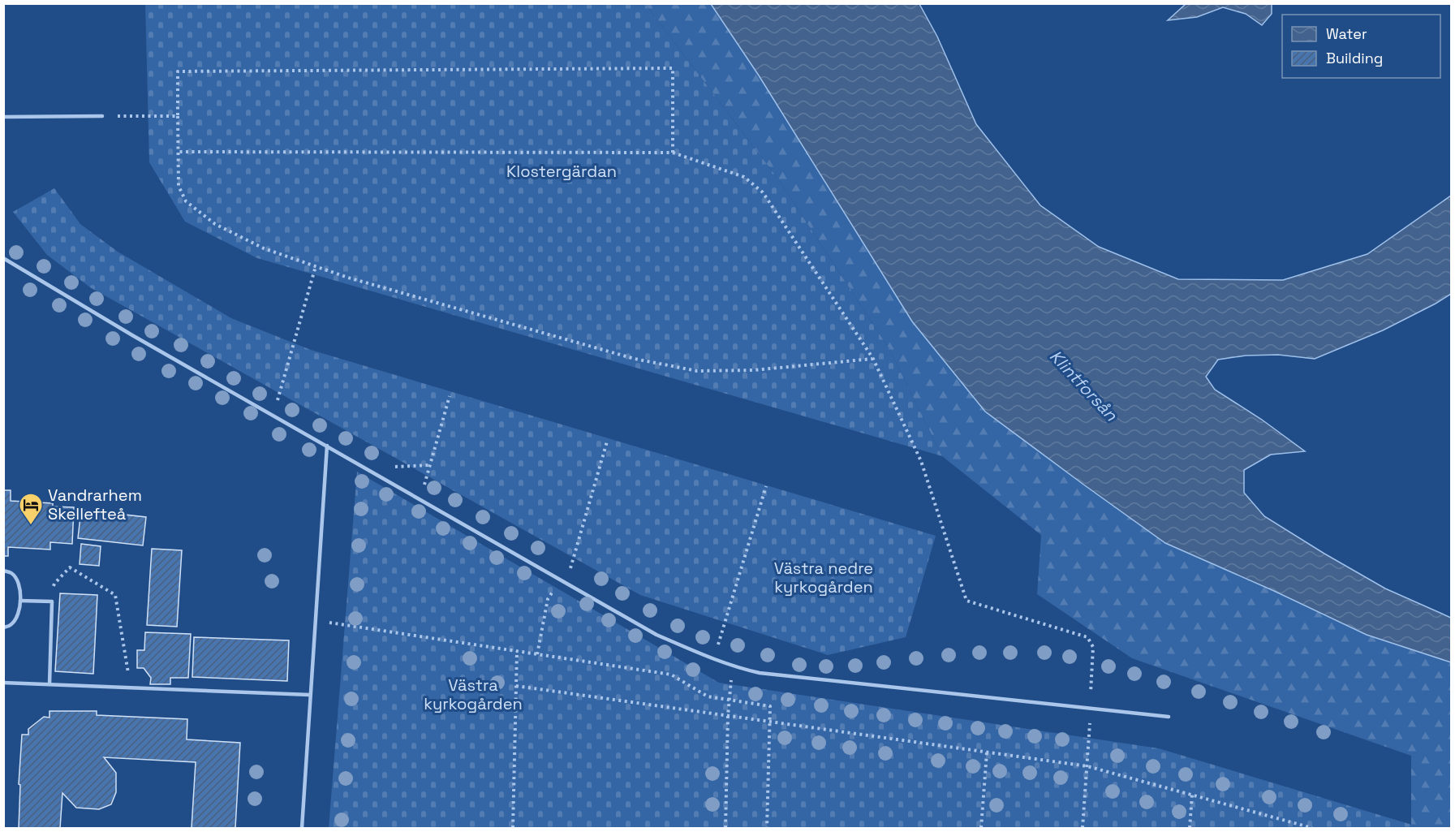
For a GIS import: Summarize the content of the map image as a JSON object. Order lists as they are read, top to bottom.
{
  "water": ["Klintforsån"],
  "parks": ["Klostergärdan", "Västra nedre kyrkogården", "Västra kyrkogården"],
  "places": {
    "hotel": ["Vandrarhem Skellefteå"]
  },
  "legend": ["Water", "Building"]
}
